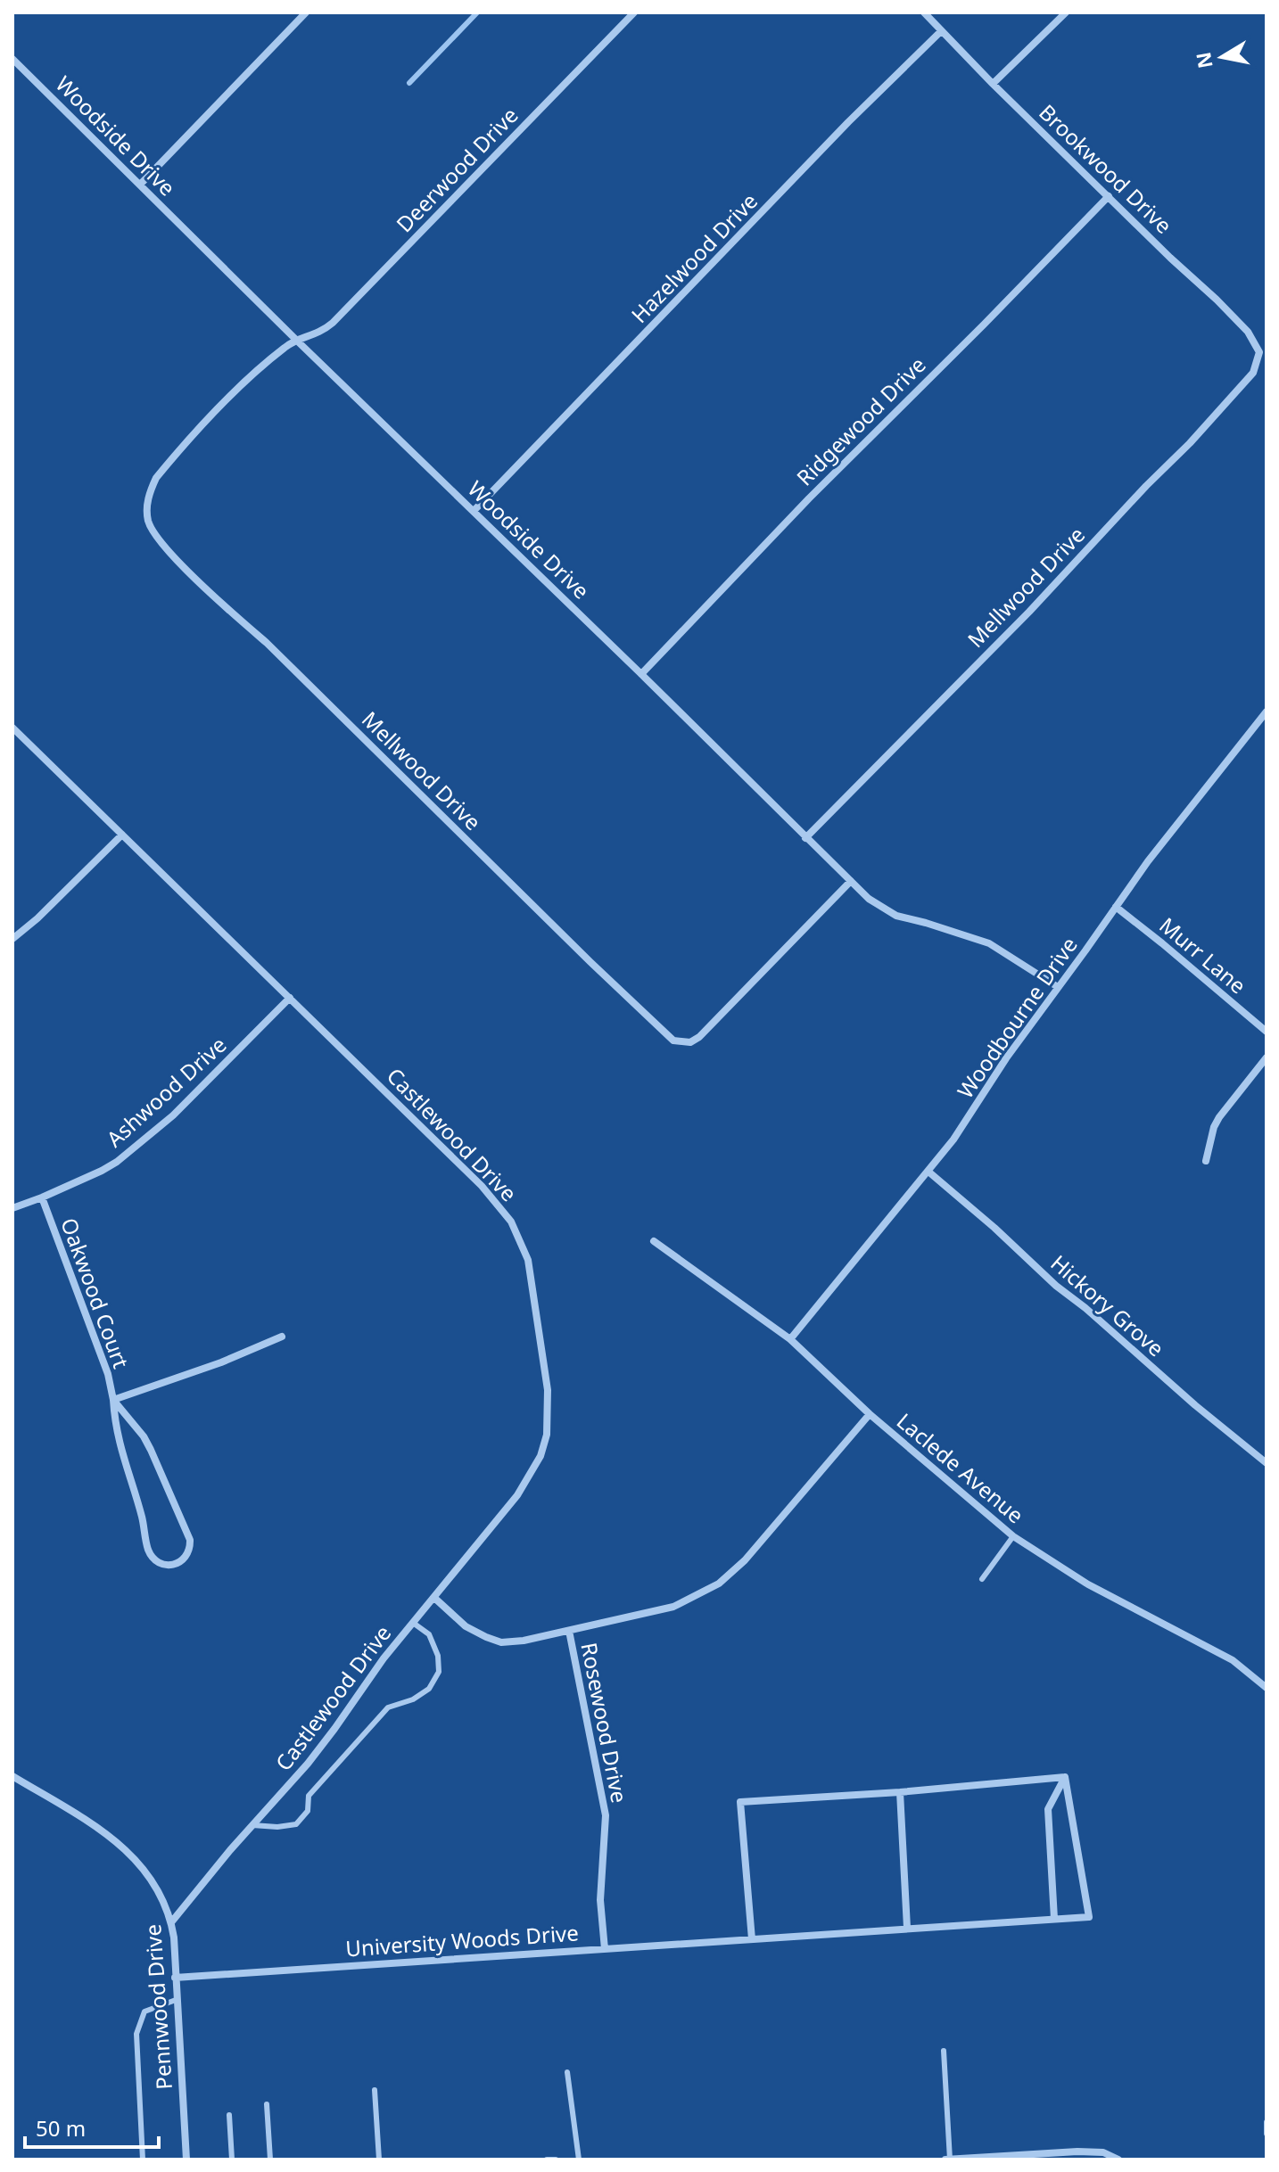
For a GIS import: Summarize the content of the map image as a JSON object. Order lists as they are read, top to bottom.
{
  "streets": {
    "street": [
      "Woodside Drive",
      "Brookwood Drive",
      "Deerwood Drive",
      "Hazelwood Drive",
      "Ridgewood Drive",
      "Mellwood Drive",
      "Murr Lane",
      "Woodbourne Drive",
      "Ashwood Drive",
      "Castlewood Drive",
      "Oakwood Court",
      "Hickory Grove",
      "Laclede Avenue",
      "Rosewood Drive",
      "University Woods Drive",
      "Pennwood Drive"
    ]
  },
  "crossings": [
    ["Woodside Drive", "Deerwood Drive"],
    ["Woodside Drive", "Hazelwood Drive"],
    ["Woodside Drive", "Ridgewood Drive"],
    ["Woodside Drive", "Mellwood Drive"],
    ["Woodside Drive", "Woodbourne Drive"],
    ["Brookwood Drive", "Hazelwood Drive"],
    ["Brookwood Drive", "Ridgewood Drive"],
    ["Brookwood Drive", "Mellwood Drive"],
    ["Deerwood Drive", "Mellwood Drive"],
    ["Murr Lane", "Woodbourne Drive"],
    ["Woodbourne Drive", "Hickory Grove"],
    ["Woodbourne Drive", "Laclede Avenue"],
    ["Ashwood Drive", "Castlewood Drive"],
    ["Ashwood Drive", "Oakwood Court"],
    ["Castlewood Drive", "Pennwood Drive"],
    ["Rosewood Drive", "University Woods Drive"],
    ["University Woods Drive", "Pennwood Drive"]
  ],
  "scale_bar": "50 m",
  "north": "left"
}
